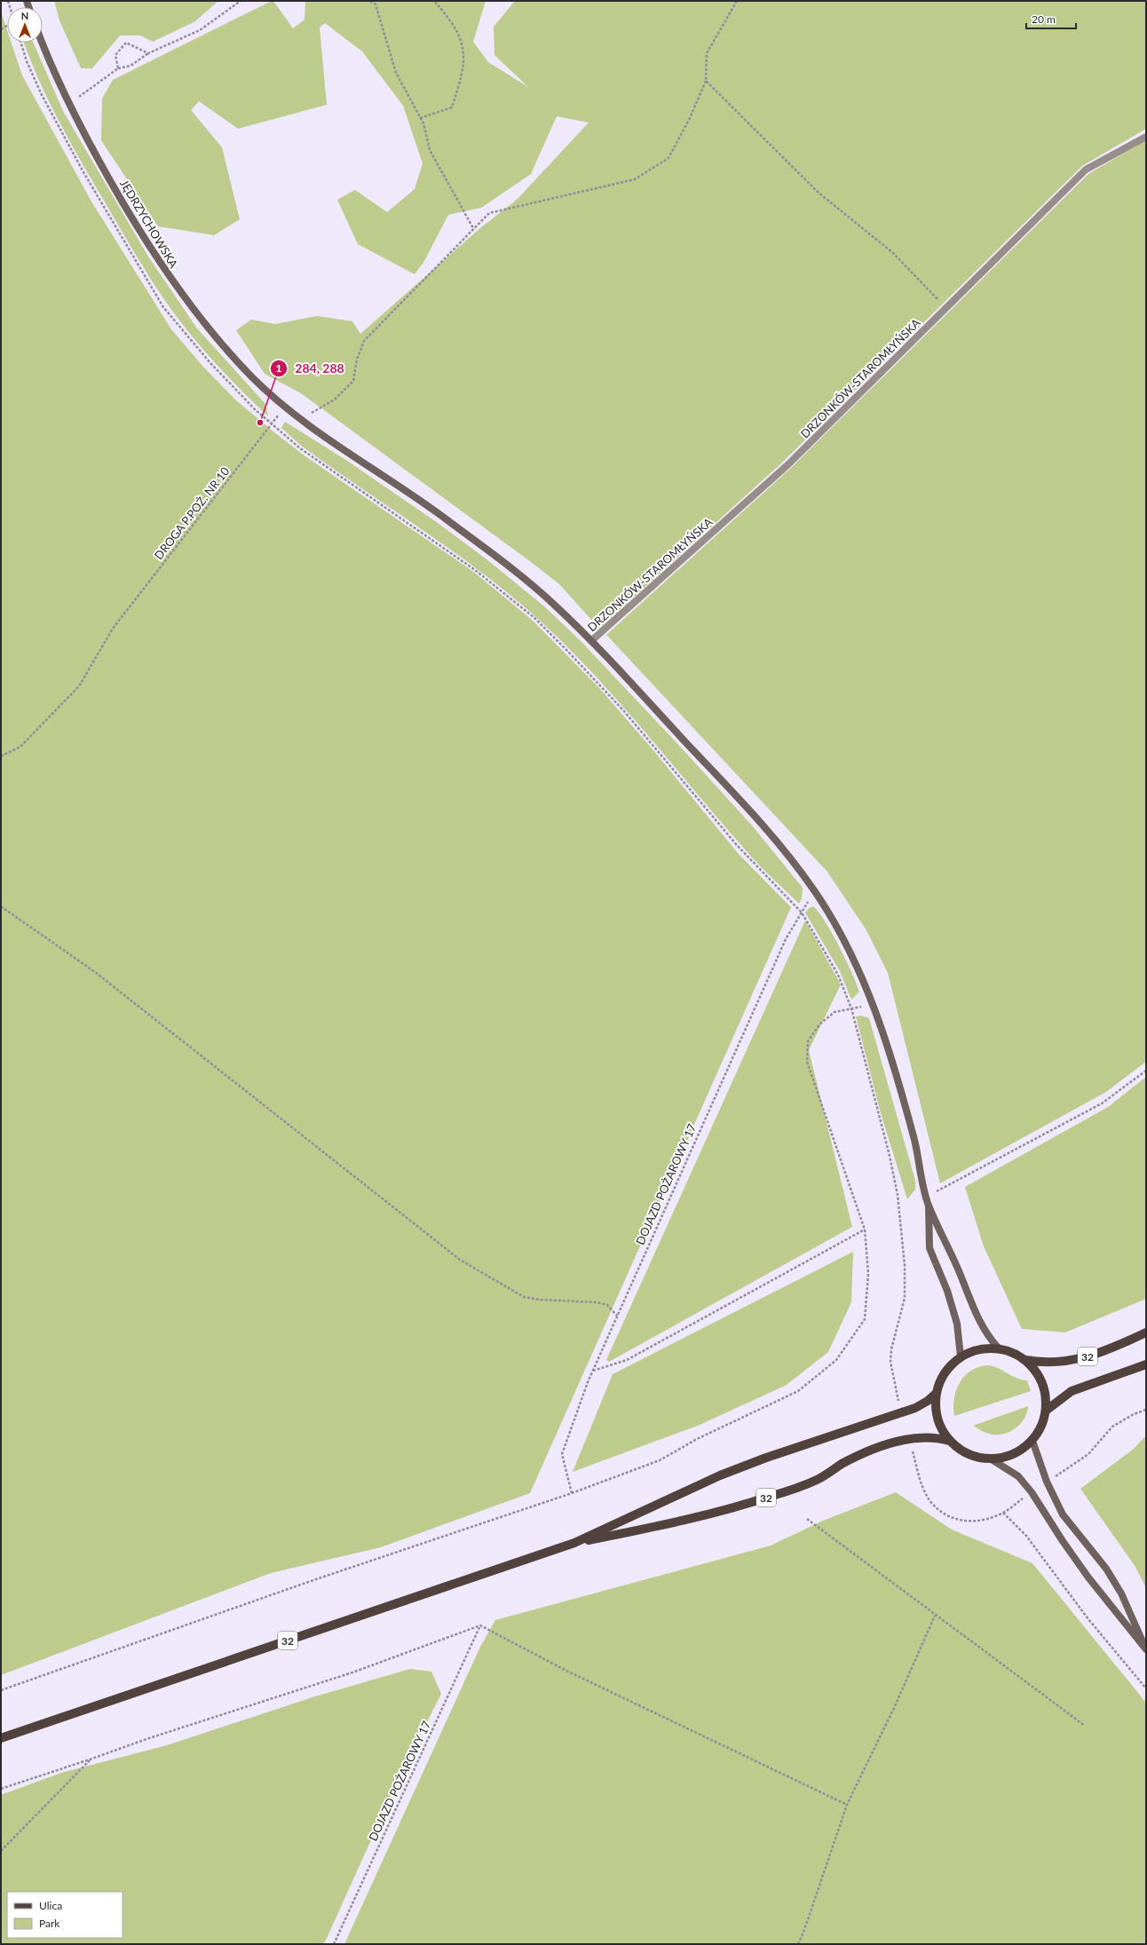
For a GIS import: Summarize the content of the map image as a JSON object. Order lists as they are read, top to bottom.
{
  "streets": {
    "main road": ["JĘDRZYCHOWSKA", "32"],
    "lane": ["DRZONKÓW-STAROMŁYŃSKA"],
    "path": ["DROGA P.POŻ. NR 10", "DOJAZD POŻAROWY 17"]
  },
  "crossings": [
    ["JĘDRZYCHOWSKA", "DRZONKÓW-STAROMŁYŃSKA"],
    ["JĘDRZYCHOWSKA", "DROGA P.POŻ. NR 10"],
    ["JĘDRZYCHOWSKA", "DOJAZD POŻAROWY 17"]
  ],
  "places": ["284, 288"],
  "legend": ["Ulica", "Park"],
  "scale_bar": "20 m",
  "north": "top"
}
